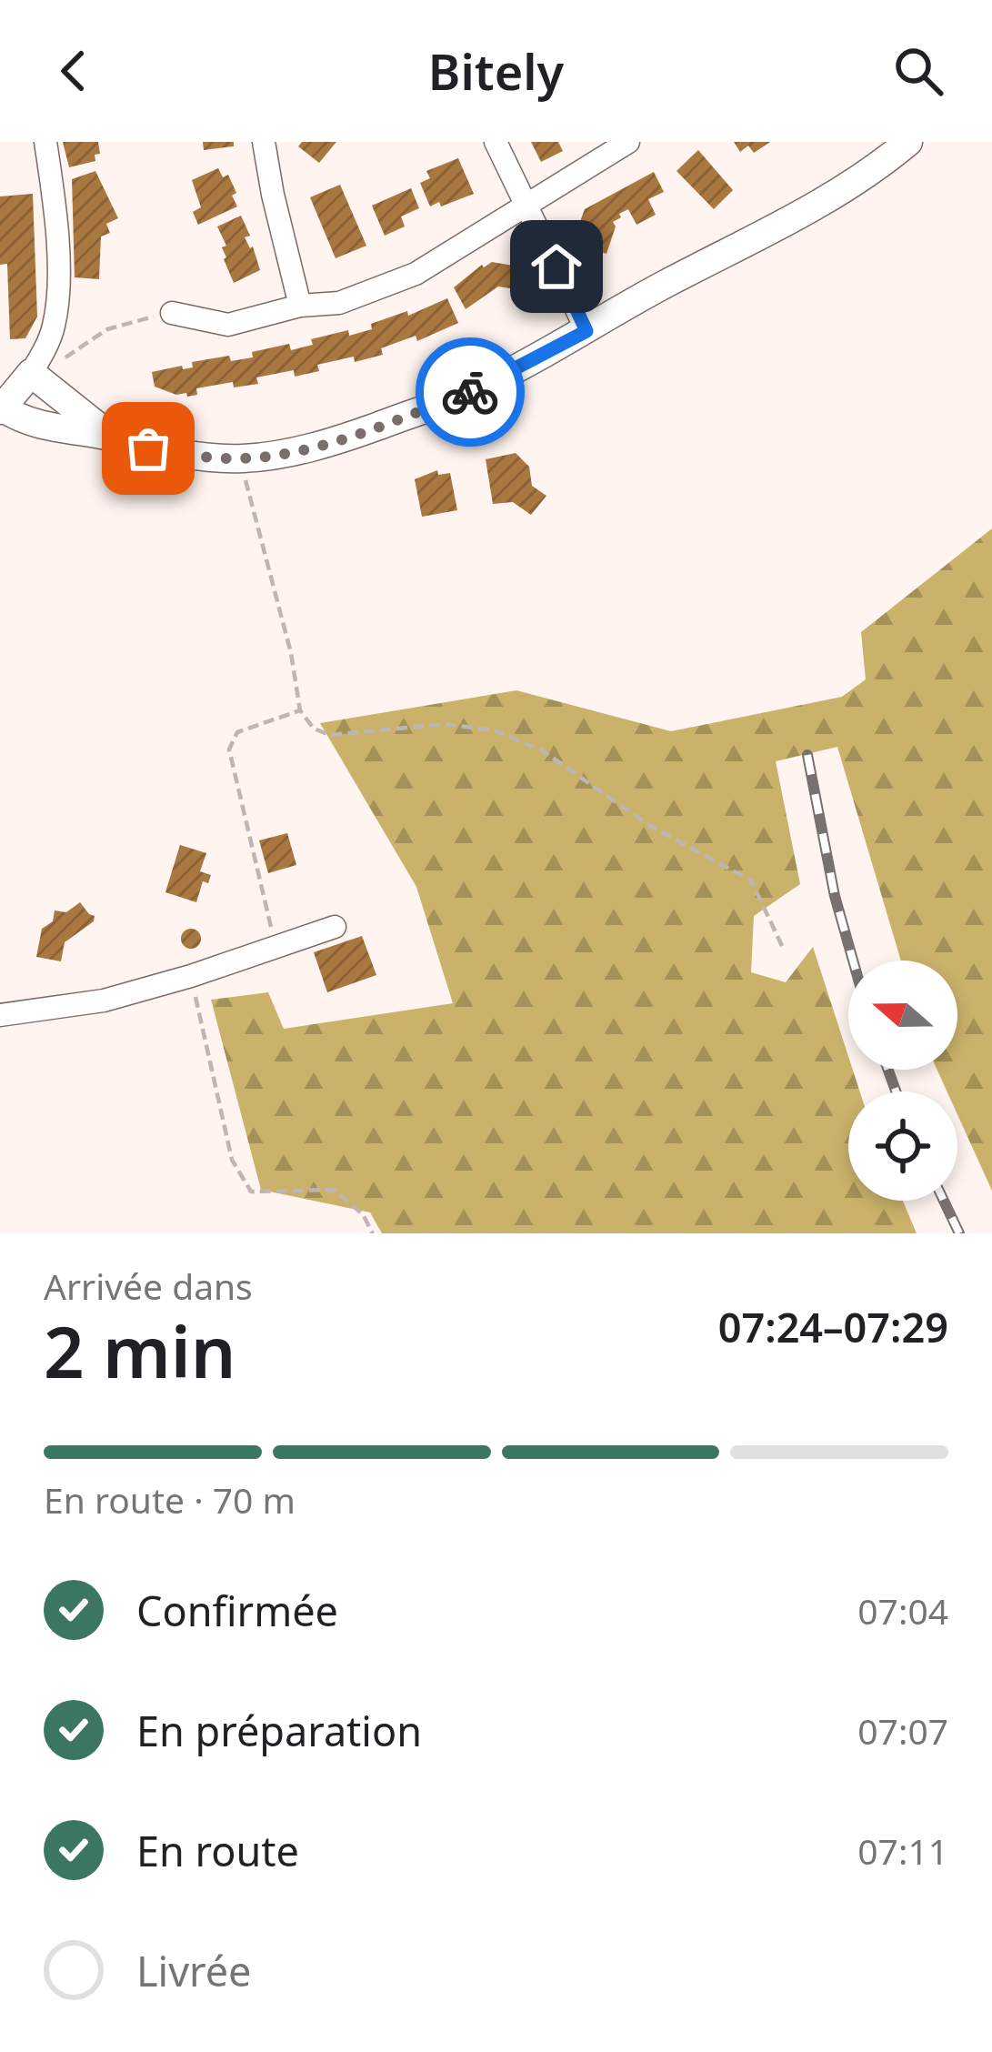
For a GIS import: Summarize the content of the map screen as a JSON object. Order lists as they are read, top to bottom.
{
  "north": "left",
  "page": {
    "header": "Bitely",
    "heading": ["2 min", "Arrivée dans", "07:24–07:29"],
    "bar": "En route · 70 m",
    "list": [
      ["Confirmée", "07:04"],
      ["En préparation", "07:07"],
      ["En route", "07:11"],
      "Livrée"
    ]
  }
}
